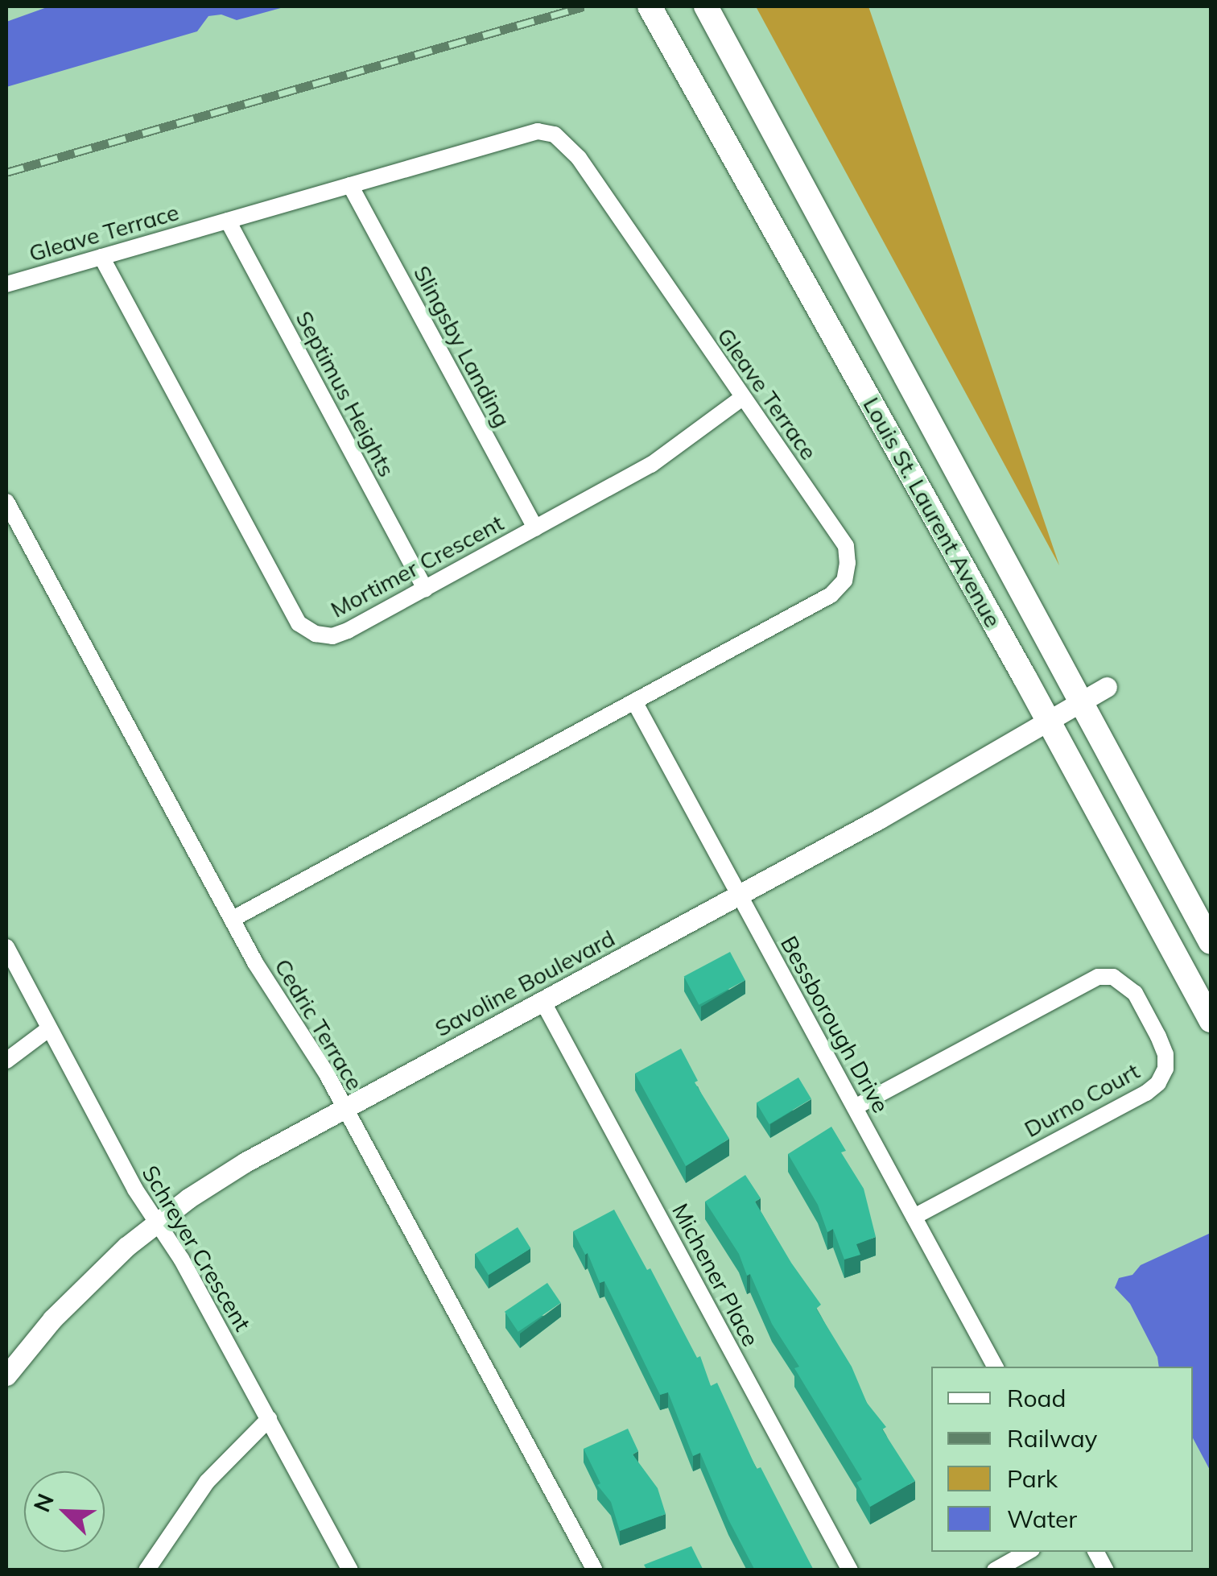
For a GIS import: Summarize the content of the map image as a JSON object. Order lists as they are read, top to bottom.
{
  "streets": {
    "main road": ["Louis St. Laurent Avenue"],
    "street": [
      "Gleave Terrace",
      "Slingsby Landing",
      "Septimus Heights",
      "Mortimer Crescent",
      "Savoline Boulevard",
      "Cedric Terrace",
      "Bessborough Drive",
      "Durno Court",
      "Schreyer Crescent",
      "Michener Place"
    ]
  },
  "crossings": [
    ["Gleave Terrace", "Slingsby Landing"],
    ["Gleave Terrace", "Septimus Heights"],
    ["Gleave Terrace", "Mortimer Crescent"],
    ["Gleave Terrace", "Cedric Terrace"],
    ["Gleave Terrace", "Bessborough Drive"],
    ["Slingsby Landing", "Mortimer Crescent"],
    ["Septimus Heights", "Mortimer Crescent"],
    ["Louis St. Laurent Avenue", "Savoline Boulevard"],
    ["Savoline Boulevard", "Cedric Terrace"],
    ["Savoline Boulevard", "Bessborough Drive"],
    ["Savoline Boulevard", "Schreyer Crescent"],
    ["Savoline Boulevard", "Michener Place"],
    ["Bessborough Drive", "Durno Court"]
  ],
  "legend": [
    "Road",
    "Railway",
    "Park",
    "Water"
  ],
  "north": "top left"
}
